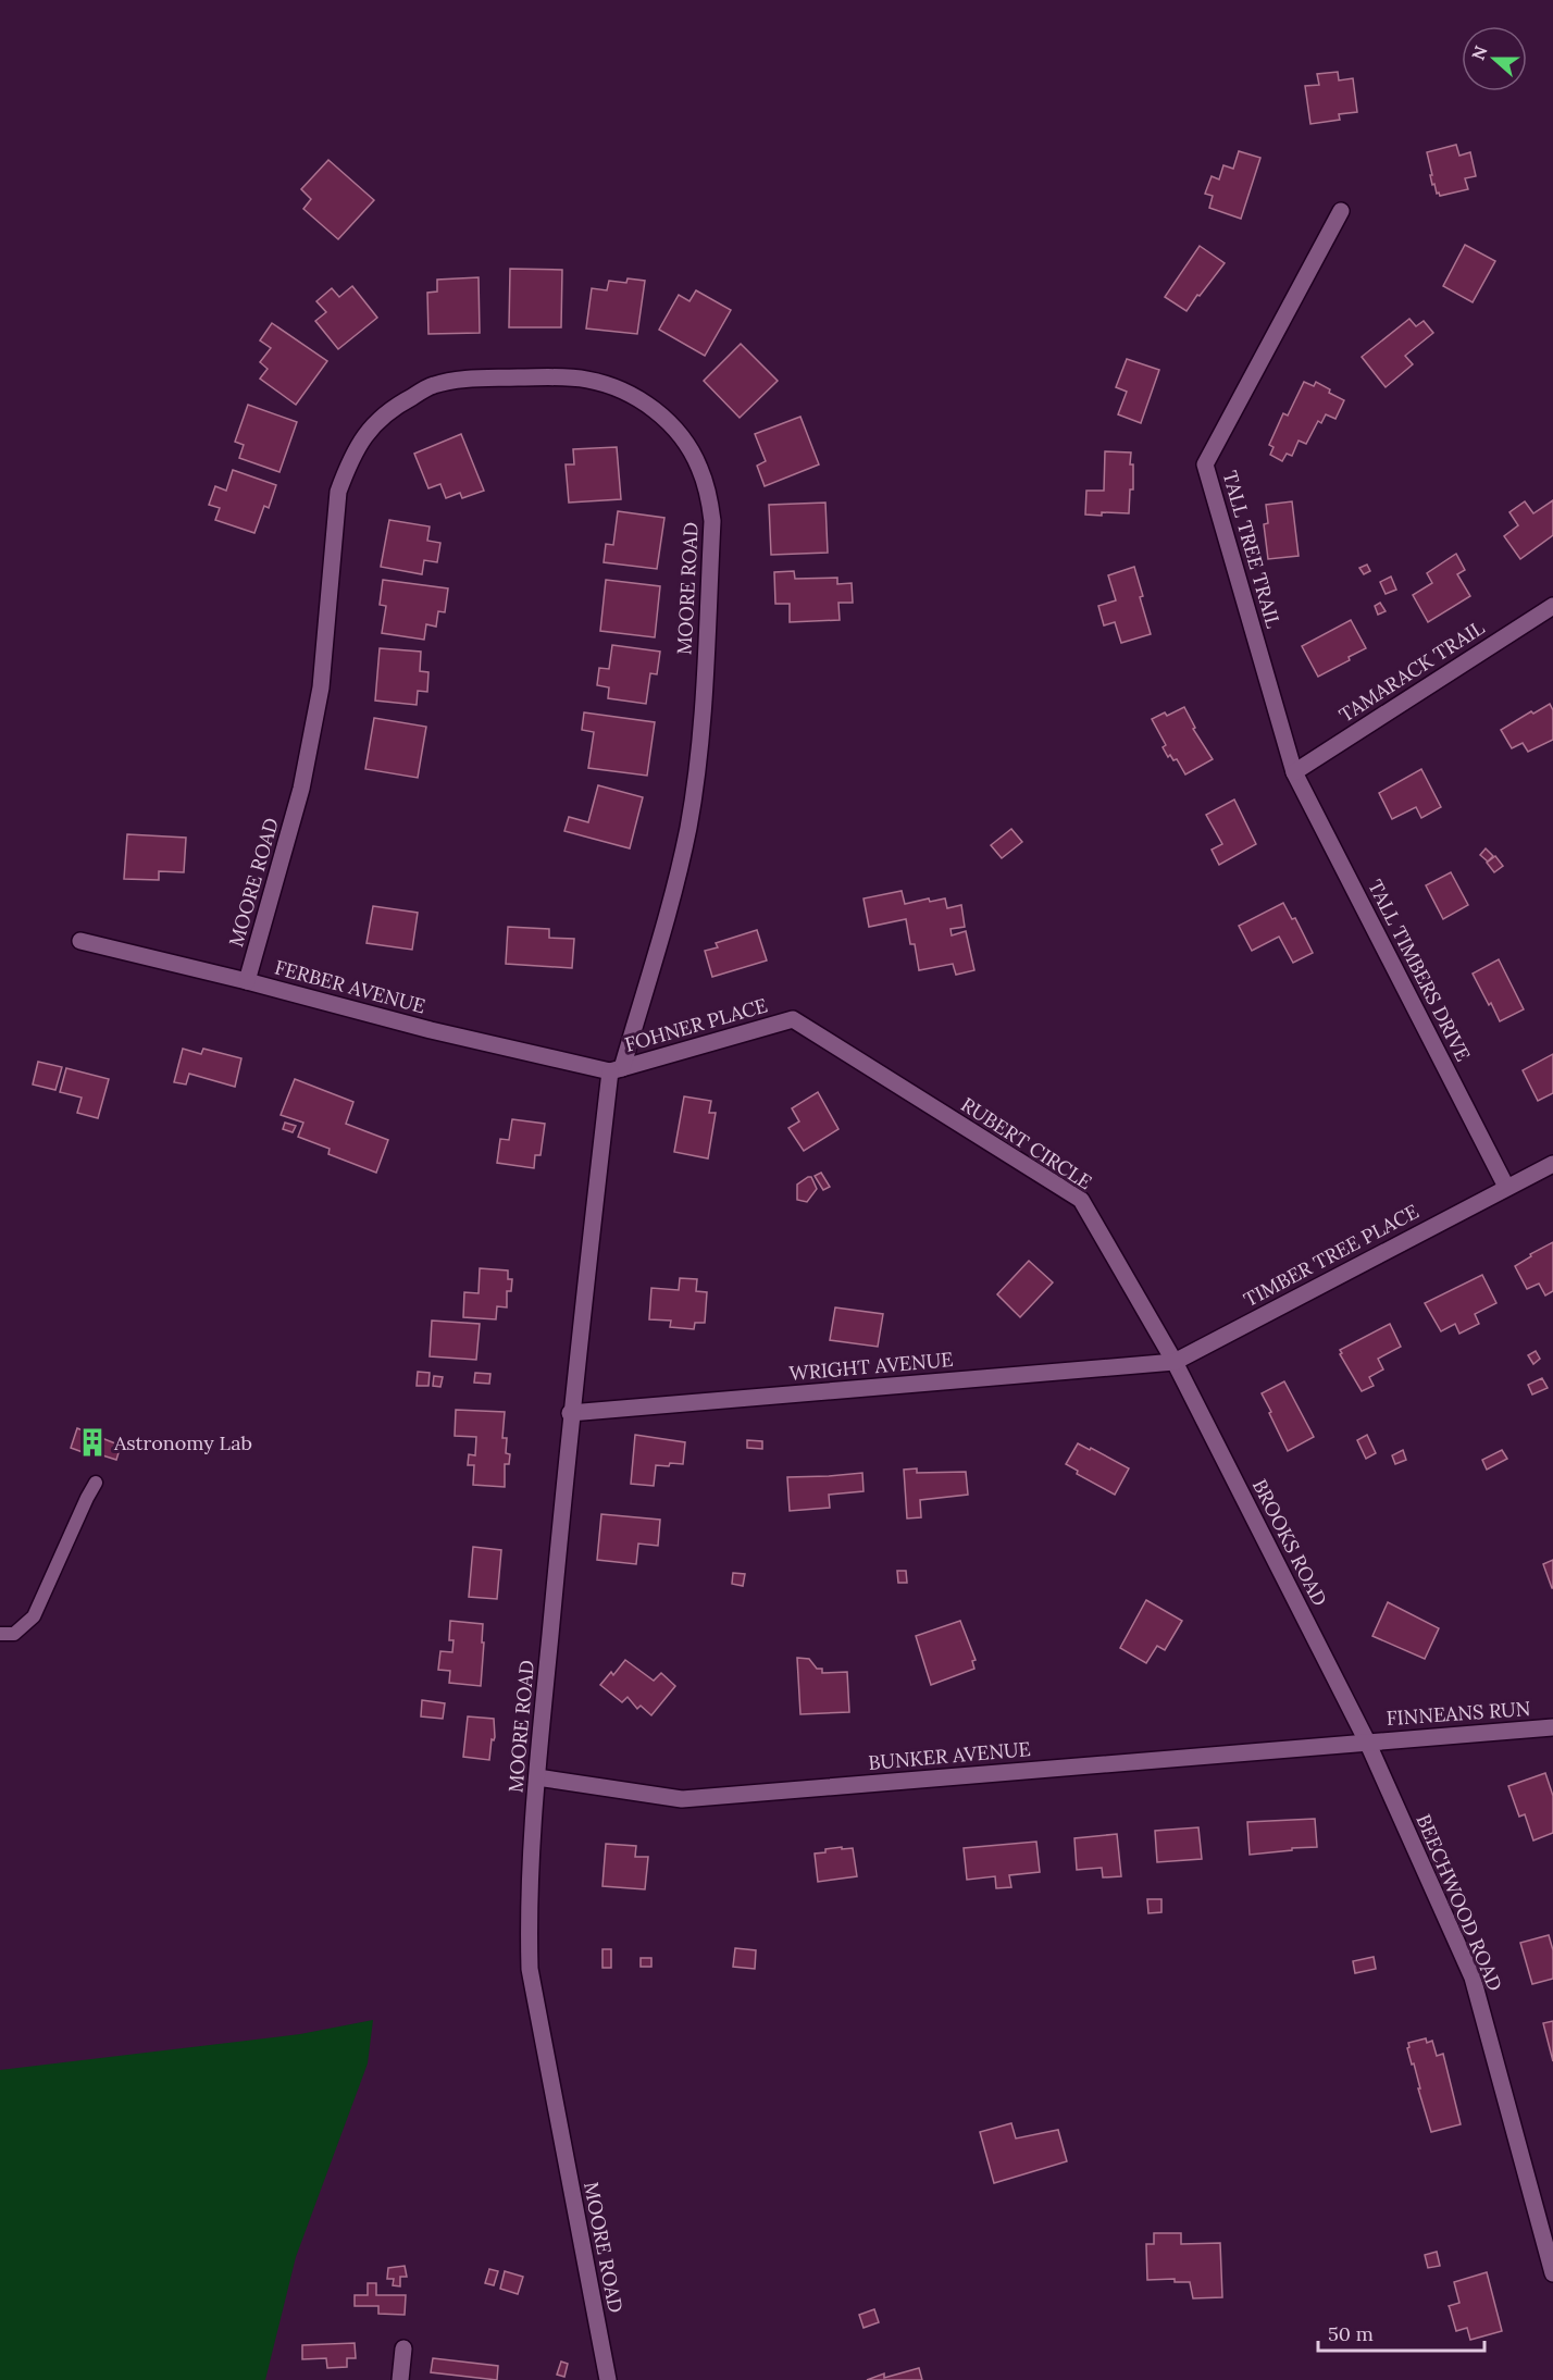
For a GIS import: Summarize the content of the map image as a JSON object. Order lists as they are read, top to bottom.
{
  "streets": {
    "street": [
      "TALL TREE TRAIL",
      "MOORE ROAD",
      "TAMARACK TRAIL",
      "TALL TIMBERS DRIVE",
      "FERBER AVENUE",
      "FOHNER PLACE",
      "RUBERT CIRCLE",
      "TIMBER TREE PLACE",
      "WRIGHT AVENUE",
      "BROOKS ROAD",
      "FINNEANS RUN",
      "BUNKER AVENUE",
      "BEECHWOOD ROAD"
    ]
  },
  "crossings": [
    ["TALL TREE TRAIL", "TAMARACK TRAIL"],
    ["TALL TREE TRAIL", "TALL TIMBERS DRIVE"],
    ["MOORE ROAD", "FERBER AVENUE"],
    ["MOORE ROAD", "FOHNER PLACE"],
    ["MOORE ROAD", "WRIGHT AVENUE"],
    ["MOORE ROAD", "BUNKER AVENUE"],
    ["TAMARACK TRAIL", "TALL TIMBERS DRIVE"],
    ["TALL TIMBERS DRIVE", "TIMBER TREE PLACE"],
    ["FERBER AVENUE", "FOHNER PLACE"],
    ["FOHNER PLACE", "RUBERT CIRCLE"],
    ["RUBERT CIRCLE", "TIMBER TREE PLACE"],
    ["RUBERT CIRCLE", "WRIGHT AVENUE"],
    ["RUBERT CIRCLE", "BROOKS ROAD"],
    ["TIMBER TREE PLACE", "WRIGHT AVENUE"],
    ["TIMBER TREE PLACE", "BROOKS ROAD"],
    ["WRIGHT AVENUE", "BROOKS ROAD"],
    ["BROOKS ROAD", "FINNEANS RUN"],
    ["BROOKS ROAD", "BUNKER AVENUE"],
    ["BROOKS ROAD", "BEECHWOOD ROAD"],
    ["FINNEANS RUN", "BUNKER AVENUE"],
    ["FINNEANS RUN", "BEECHWOOD ROAD"],
    ["BUNKER AVENUE", "BEECHWOOD ROAD"]
  ],
  "places": {
    "building": ["Astronomy Lab"]
  },
  "scale_bar": "50 m",
  "north": "left"
}
